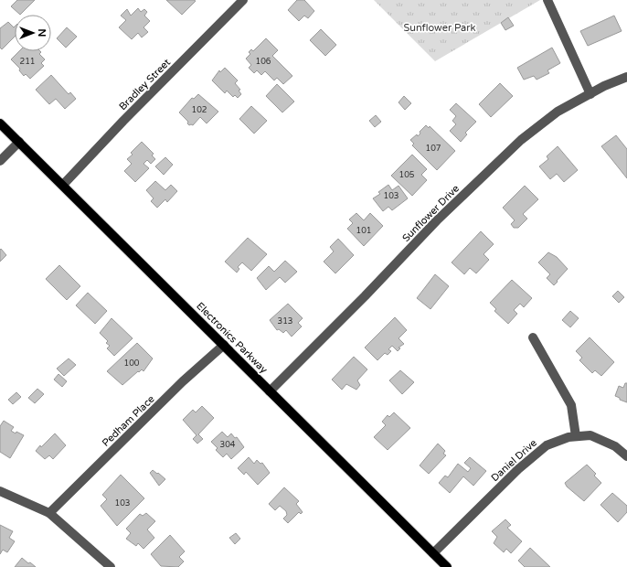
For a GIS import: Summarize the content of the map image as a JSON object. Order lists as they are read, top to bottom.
{
  "streets": {
    "main road": ["Electronics Parkway"],
    "street": [
      "Bradley Street",
      "Sunflower Drive",
      "Pedham Place",
      "Daniel Drive"
    ]
  },
  "crossings": [
    ["Bradley Street", "Electronics Parkway"],
    ["Sunflower Drive", "Electronics Parkway"],
    ["Electronics Parkway", "Pedham Place"],
    ["Electronics Parkway", "Daniel Drive"]
  ],
  "parks": ["Sunflower Park"],
  "house_numbers": [
    "211",
    "106",
    "102",
    "107",
    "105",
    "103",
    "101",
    "313",
    "100",
    "304",
    "103"
  ],
  "north": "right"
}
